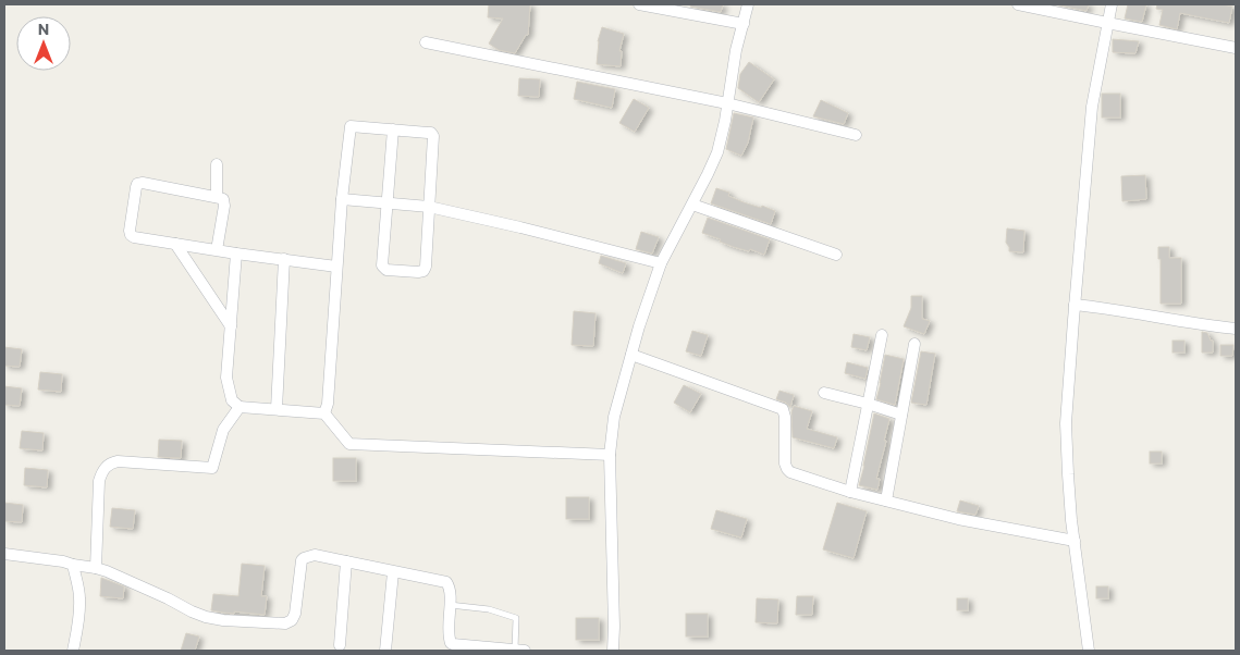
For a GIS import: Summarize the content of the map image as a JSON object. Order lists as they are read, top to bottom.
{
  "north": "top"
}
